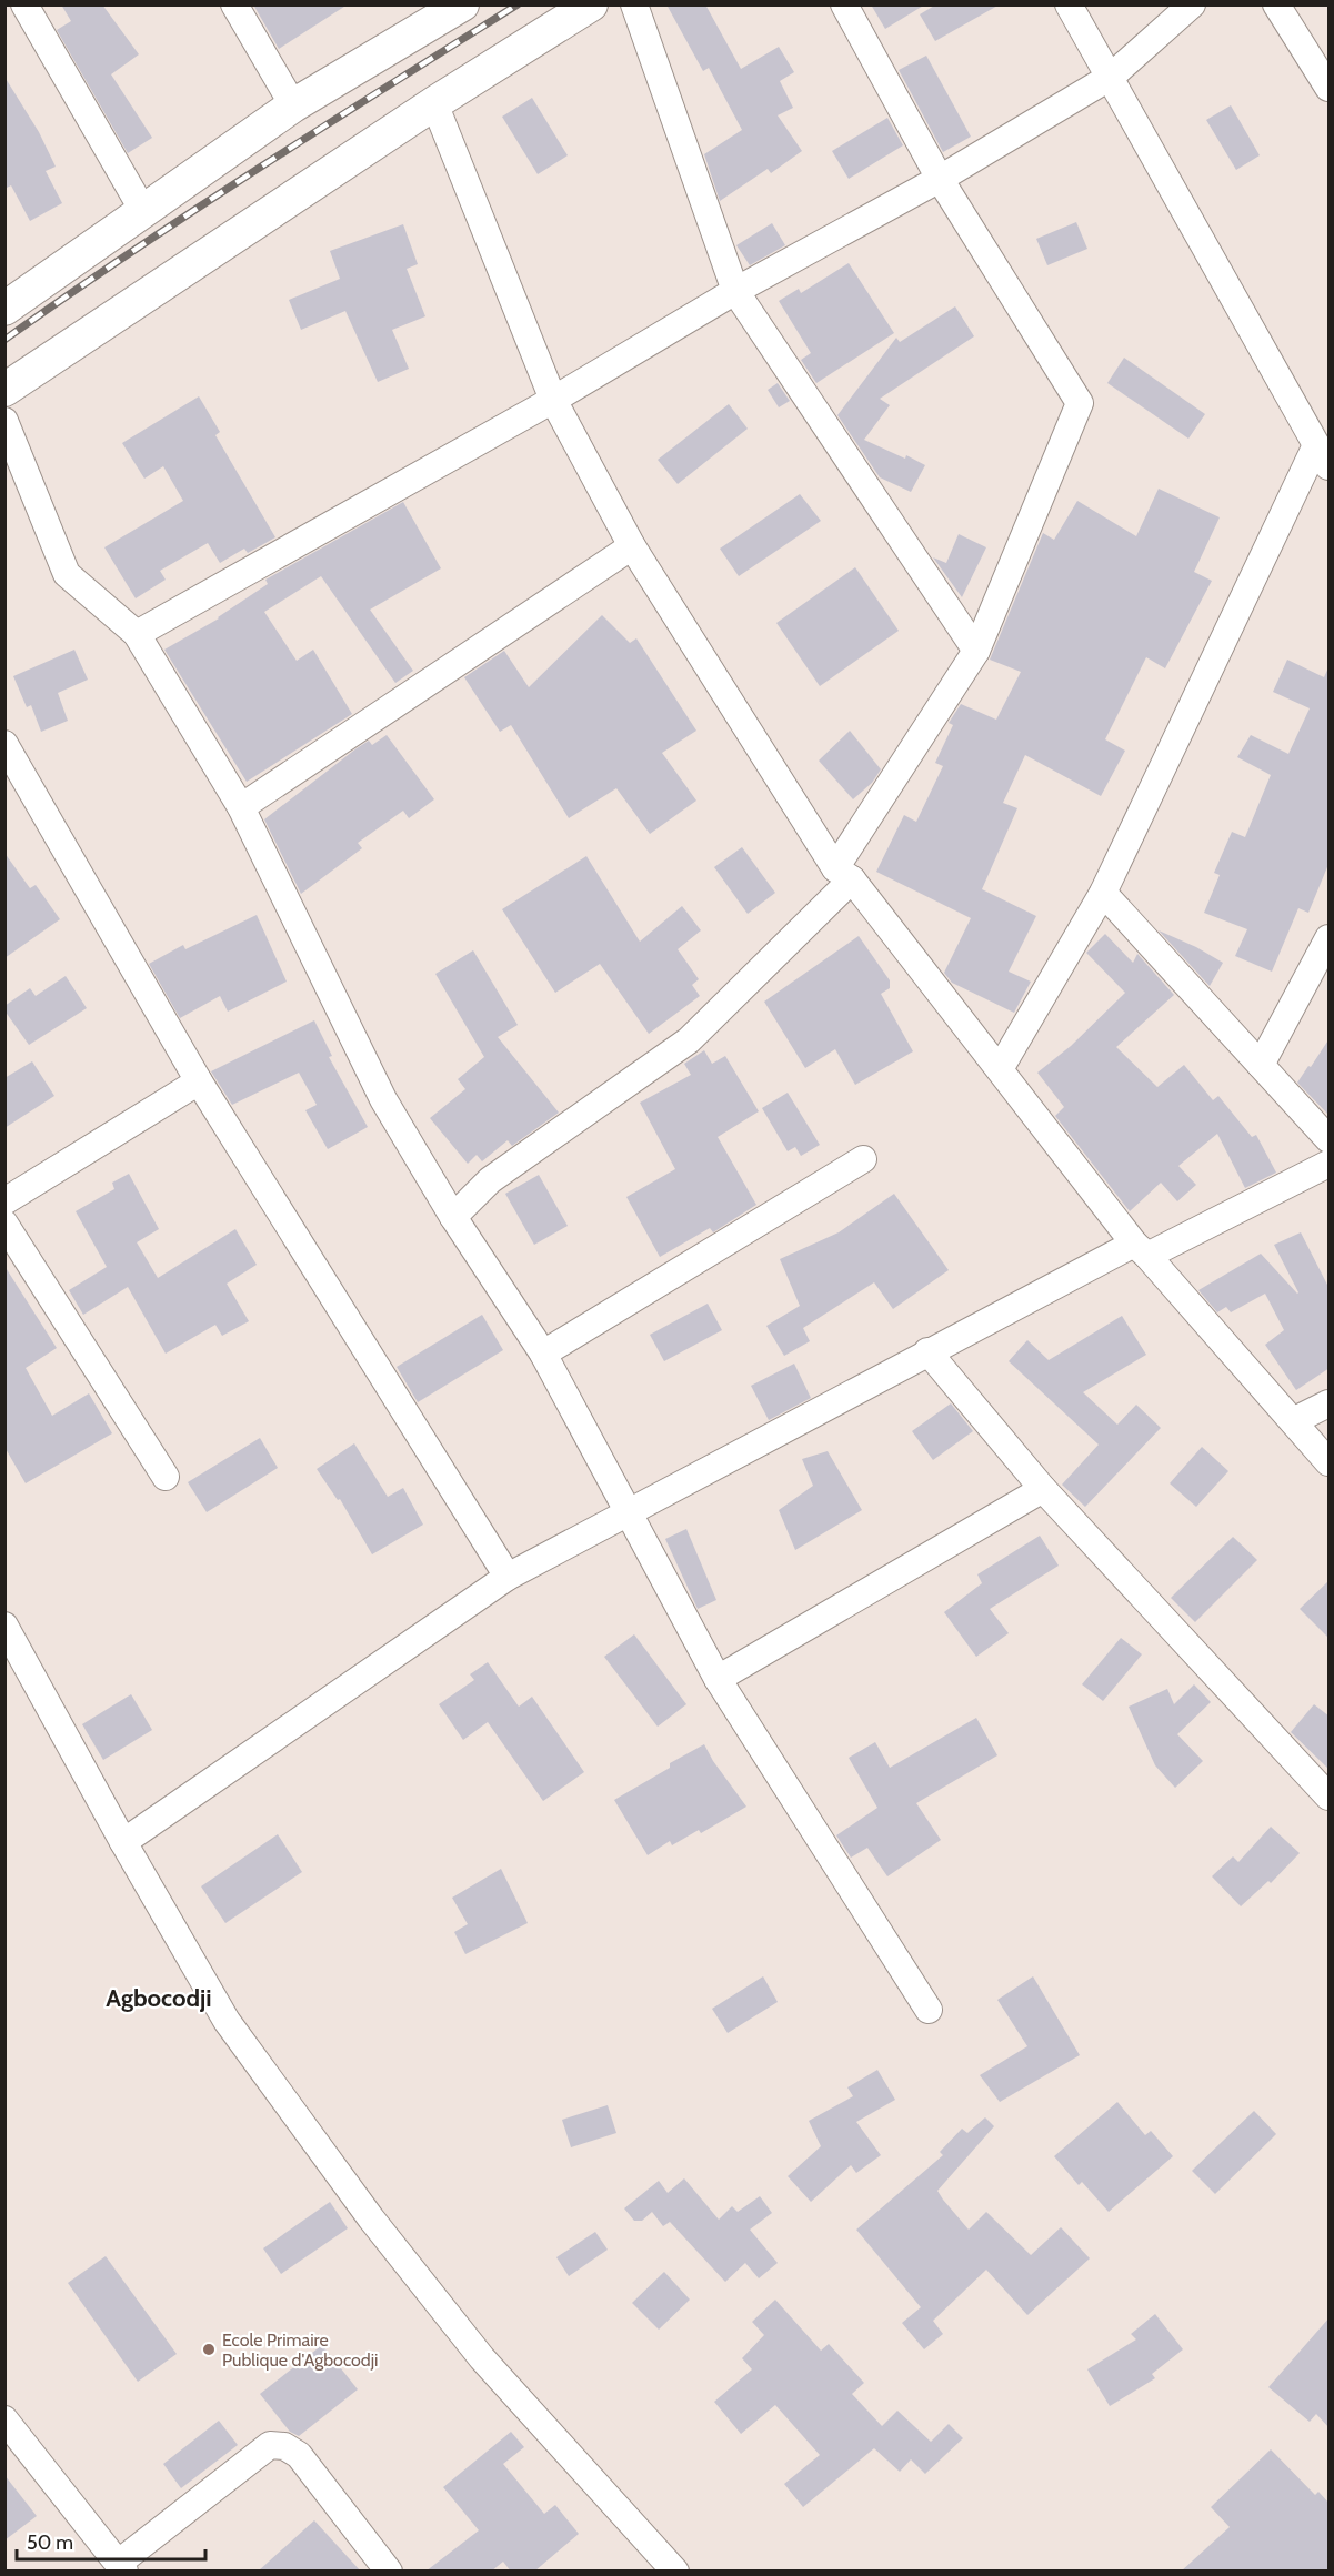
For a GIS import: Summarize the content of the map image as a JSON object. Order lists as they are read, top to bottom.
{
  "districts": ["Agbocodji"],
  "places": ["Ecole Primaire Publique d'Agbocodji"],
  "scale_bar": "50 m"
}
